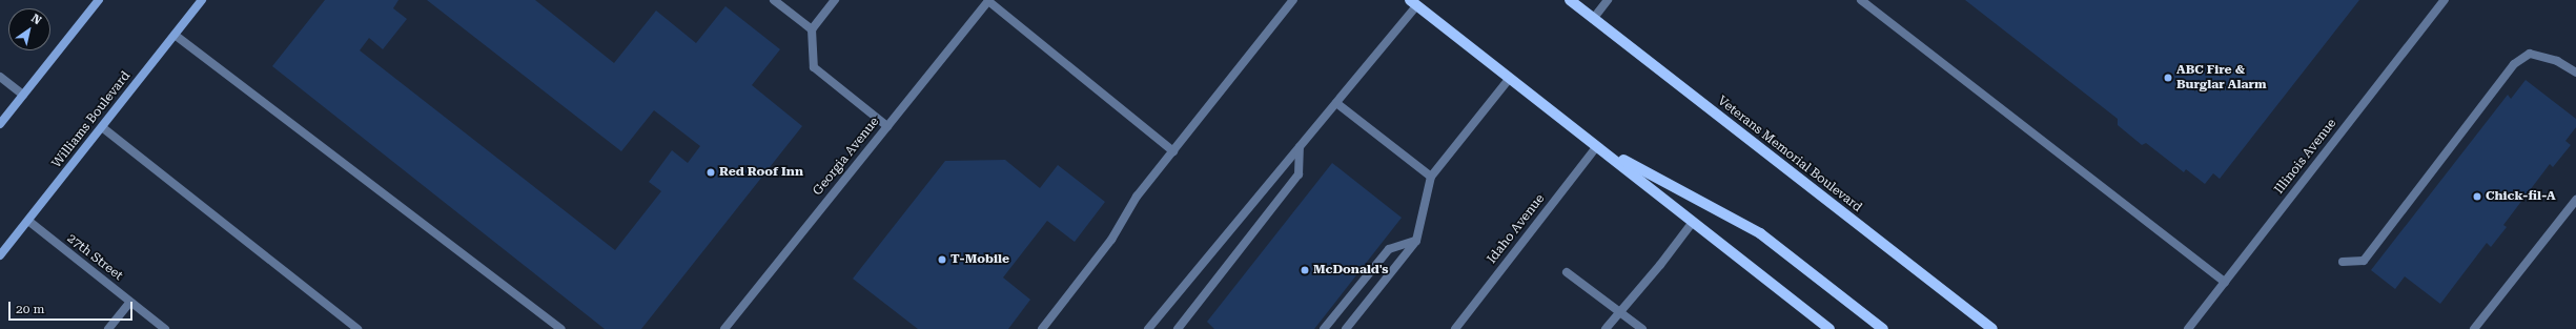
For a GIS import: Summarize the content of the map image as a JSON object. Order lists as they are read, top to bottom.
{
  "streets": {
    "main road": ["Williams Boulevard", "Veterans Memorial Boulevard"],
    "street": [
      "Georgia Avenue",
      "Illinois Avenue",
      "Idaho Avenue",
      "27th Street"
    ]
  },
  "crossings": [
    ["Williams Boulevard", "27th Street"]
  ],
  "places": [
    "ABC Fire & Burglar Alarm",
    "Red Roof Inn",
    "Chick-fil-A",
    "T-Mobile",
    "McDonald's"
  ],
  "scale_bar": "20 m",
  "north": "top right"
}
